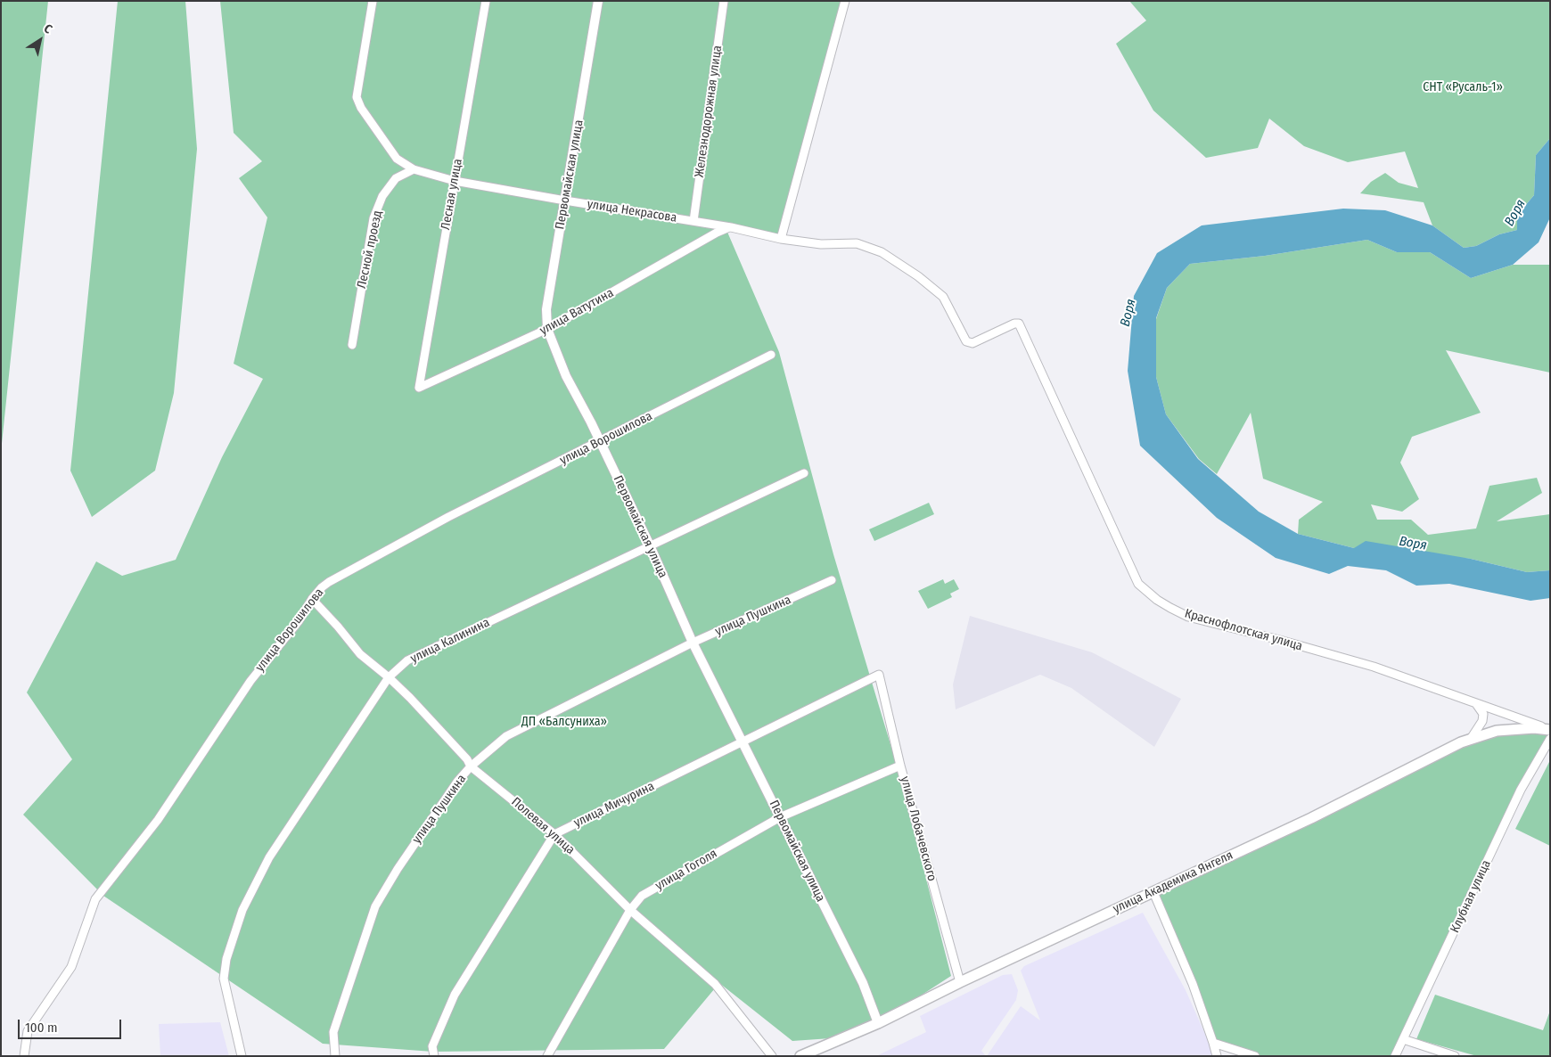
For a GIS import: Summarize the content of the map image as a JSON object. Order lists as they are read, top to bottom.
{
  "streets": {
    "main road": ["улица Академика Янгеля"],
    "street": [
      "Железнодорожная улица",
      "Первомайская улица",
      "Лесная улица",
      "улица Некрасова",
      "Лесной проезд",
      "улица Ватутина",
      "улица Ворошилова",
      "улица Пушкина",
      "Краснофлотская улица",
      "улица Калинина",
      "улица Мичурина",
      "Полевая улица",
      "улица Лобачевского",
      "улица Гоголя",
      "Клубная улица"
    ]
  },
  "crossings": [
    ["Железнодорожная улица", "улица Некрасова"],
    ["Первомайская улица", "улица Некрасова"],
    ["Первомайская улица", "улица Ватутина"],
    ["Первомайская улица", "улица Ворошилова"],
    ["Первомайская улица", "улица Пушкина"],
    ["Первомайская улица", "улица Калинина"],
    ["Первомайская улица", "улица Мичурина"],
    ["Первомайская улица", "улица Гоголя"],
    ["Первомайская улица", "улица Академика Янгеля"],
    ["Лесная улица", "улица Некрасова"],
    ["Лесная улица", "улица Ватутина"],
    ["улица Некрасова", "Лесной проезд"],
    ["улица Некрасова", "улица Ватутина"],
    ["улица Некрасова", "Краснофлотская улица"],
    ["улица Ворошилова", "Полевая улица"],
    ["улица Пушкина", "Полевая улица"],
    ["Краснофлотская улица", "улица Академика Янгеля"],
    ["улица Калинина", "Полевая улица"],
    ["улица Мичурина", "Полевая улица"],
    ["улица Мичурина", "улица Лобачевского"],
    ["Полевая улица", "улица Гоголя"],
    ["улица Лобачевского", "улица Гоголя"],
    ["улица Лобачевского", "улица Академика Янгеля"]
  ],
  "water": ["Воря"],
  "parks": ["СНТ «Русаль-1»", "ДП «Балсуниха»"],
  "scale_bar": "100 m",
  "north": "top right"
}
